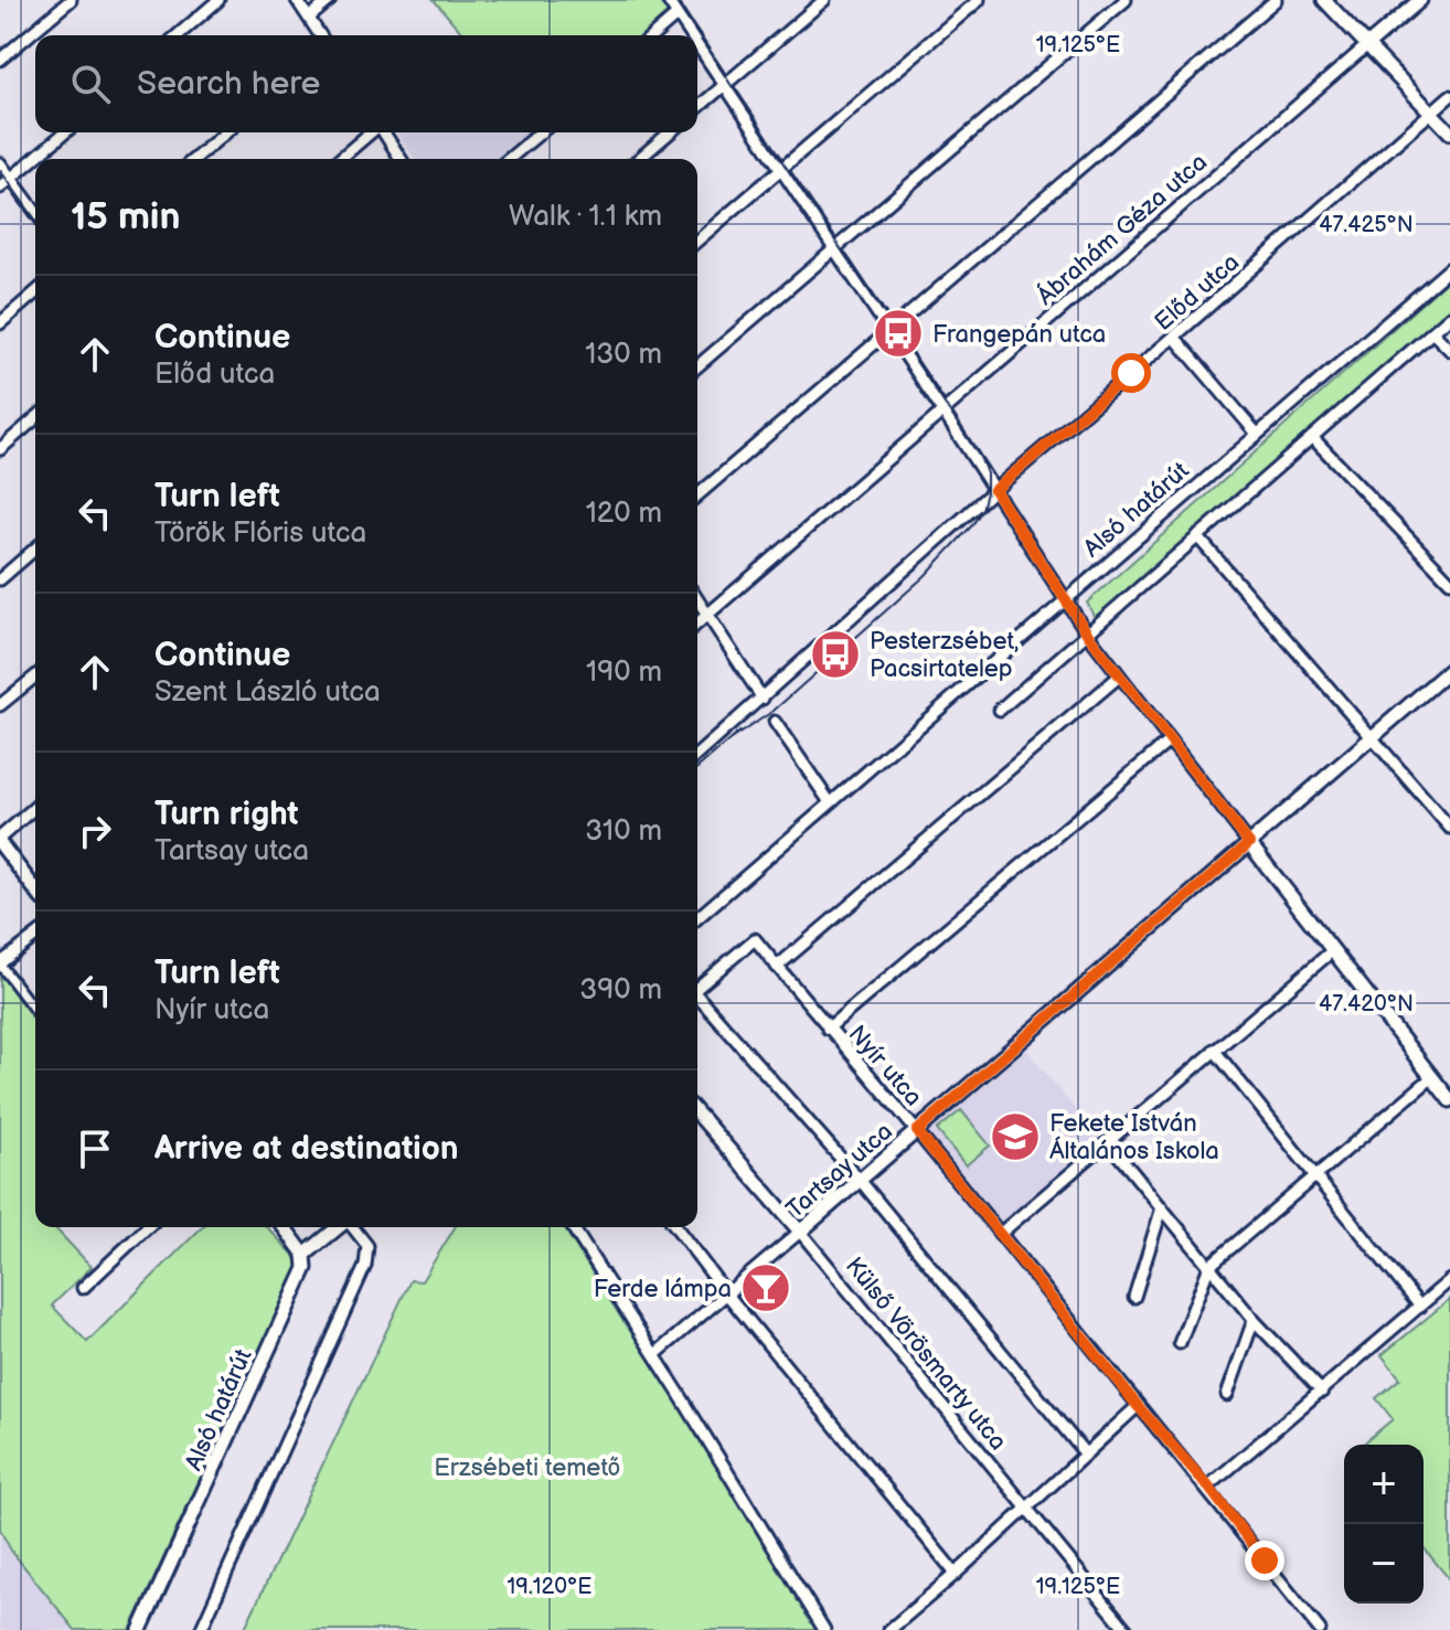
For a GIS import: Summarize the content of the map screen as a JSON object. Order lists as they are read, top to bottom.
{
  "streets": {
    "street": [
      "Ábrahám Géza utca",
      "Előd utca",
      "Alsó határút",
      "Nyír utca",
      "Tartsay utca",
      "Külső Vörösmarty utca"
    ]
  },
  "crossings": [
    ["Nyír utca", "Tartsay utca"],
    ["Tartsay utca", "Külső Vörösmarty utca"]
  ],
  "parks": ["Erzsébeti temető"],
  "places": {
    "bus stop": ["Frangepán utca", "Pesterzsébet, Pacsirtatelep"],
    "school or university": ["Fekete István Általános Iskola"],
    "bar": ["Ferde lámpa"]
  },
  "page": {
    "search": "Search here",
    "heading": ["15 min", "Walk · 1.1 km"],
    "list": [
      ["Continue", "Előd utca", "130 m"],
      ["Turn left", "Török Flóris utca", "120 m"],
      ["Continue", "Szent László utca", "190 m"],
      ["Turn right", "Tartsay utca", "310 m"],
      ["Turn left", "Nyír utca", "390 m"],
      "Arrive at destination"
    ],
    "map_buttons": ["+", "−"]
  },
  "coordinates": [
    "19.125°E",
    "47.425°N",
    "47.420°N",
    "19.120°E"
  ]
}
